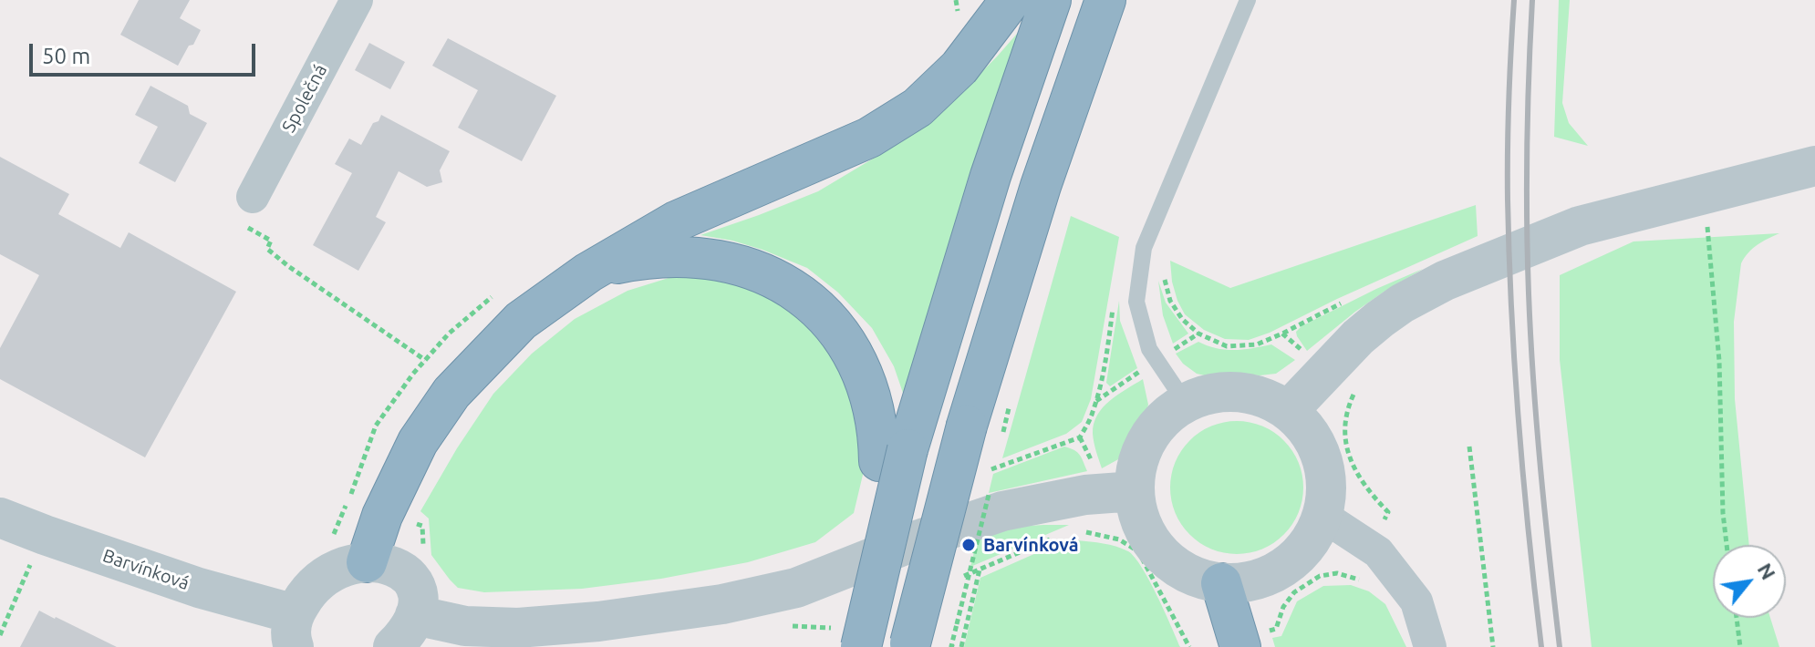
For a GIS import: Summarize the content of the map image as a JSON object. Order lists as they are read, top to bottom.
{
  "streets": {
    "street": ["Společná", "Barvínková"]
  },
  "places": ["Barvínková"],
  "scale_bar": "50 m",
  "north": "top right"
}
